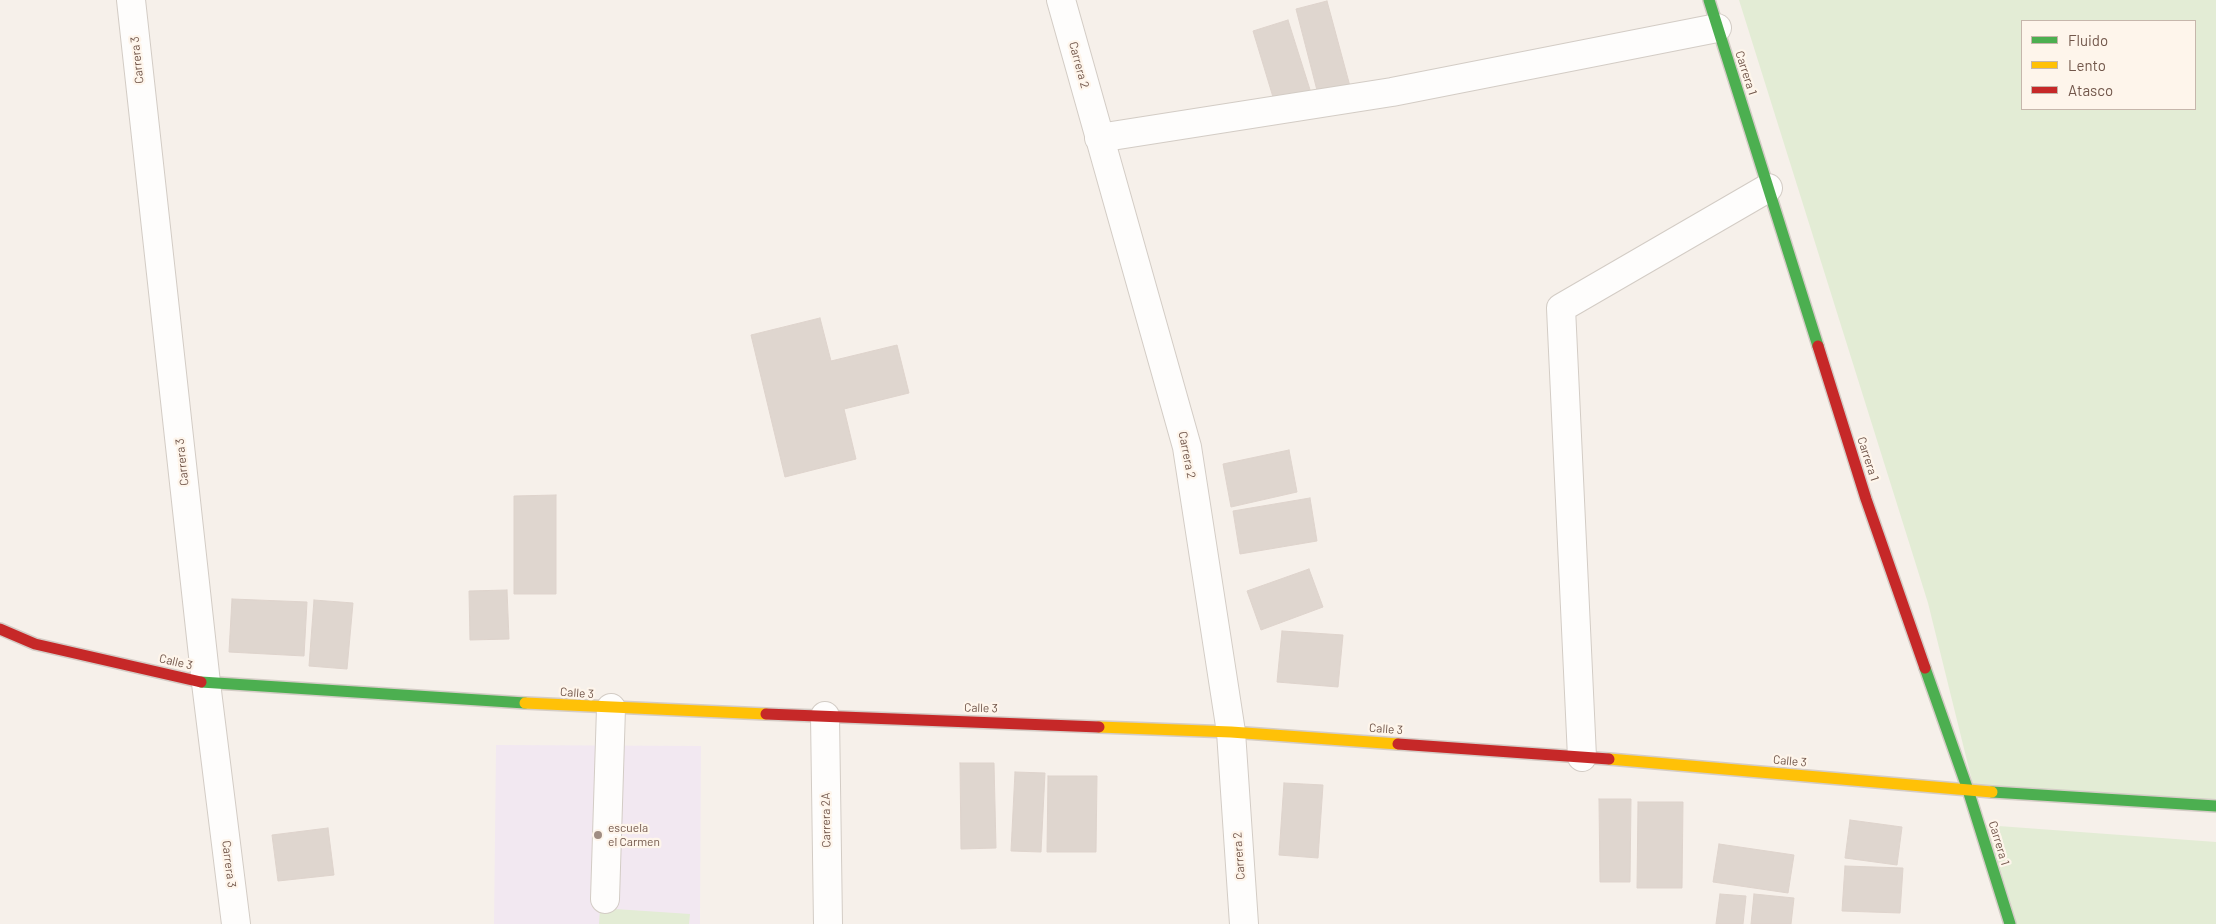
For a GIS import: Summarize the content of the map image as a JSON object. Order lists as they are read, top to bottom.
{
  "streets": {
    "street": [
      "Carrera 3",
      "Carrera 2",
      "Carrera 1",
      "Calle 3",
      "Carrera 2A"
    ]
  },
  "crossings": [
    ["Carrera 3", "Calle 3"],
    ["Carrera 2", "Calle 3"],
    ["Carrera 1", "Calle 3"],
    ["Calle 3", "Carrera 2A"]
  ],
  "places": ["escuela el Carmen"],
  "legend": ["Fluido", "Lento", "Atasco"]
}
